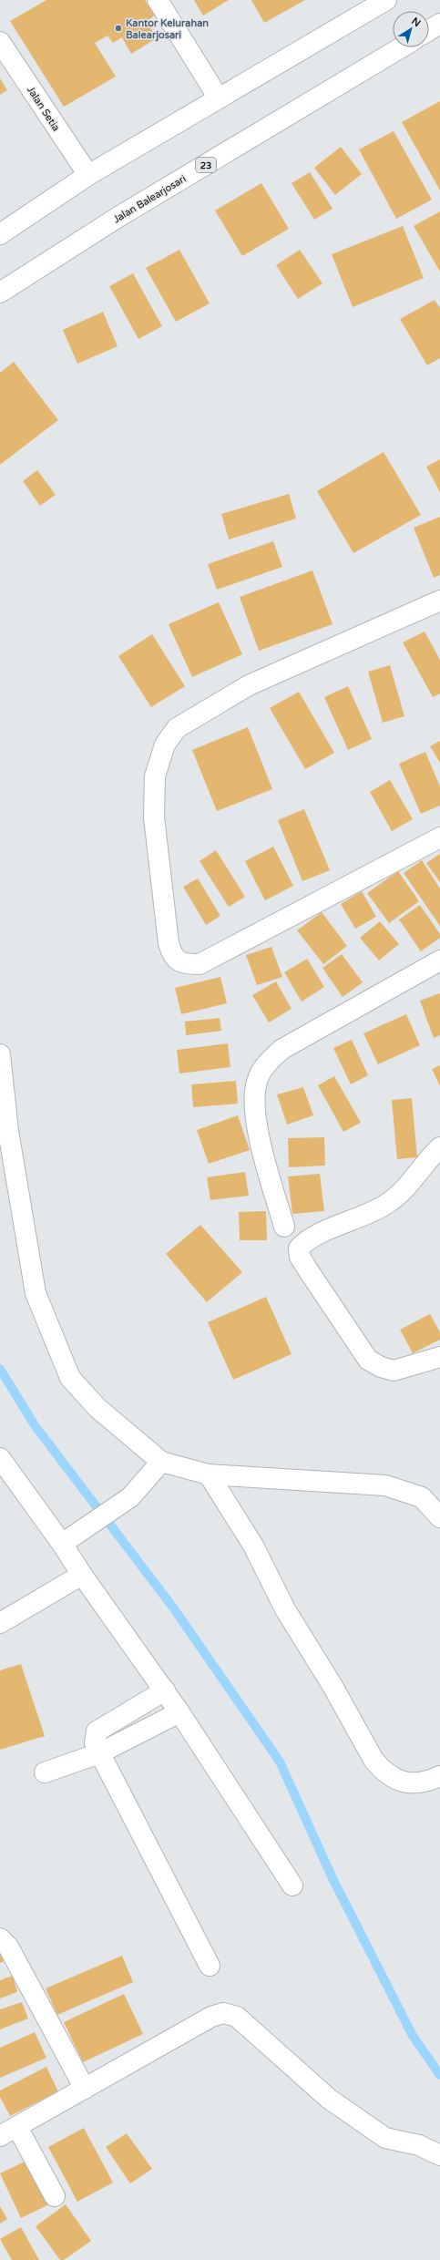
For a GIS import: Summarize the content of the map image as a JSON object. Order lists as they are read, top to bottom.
{
  "streets": {
    "main road": ["Jalan Setia", "23", "Jalan Balearjosari"]
  },
  "places": ["Kantor Kelurahan Balearjosari"],
  "north": "top right"
}
